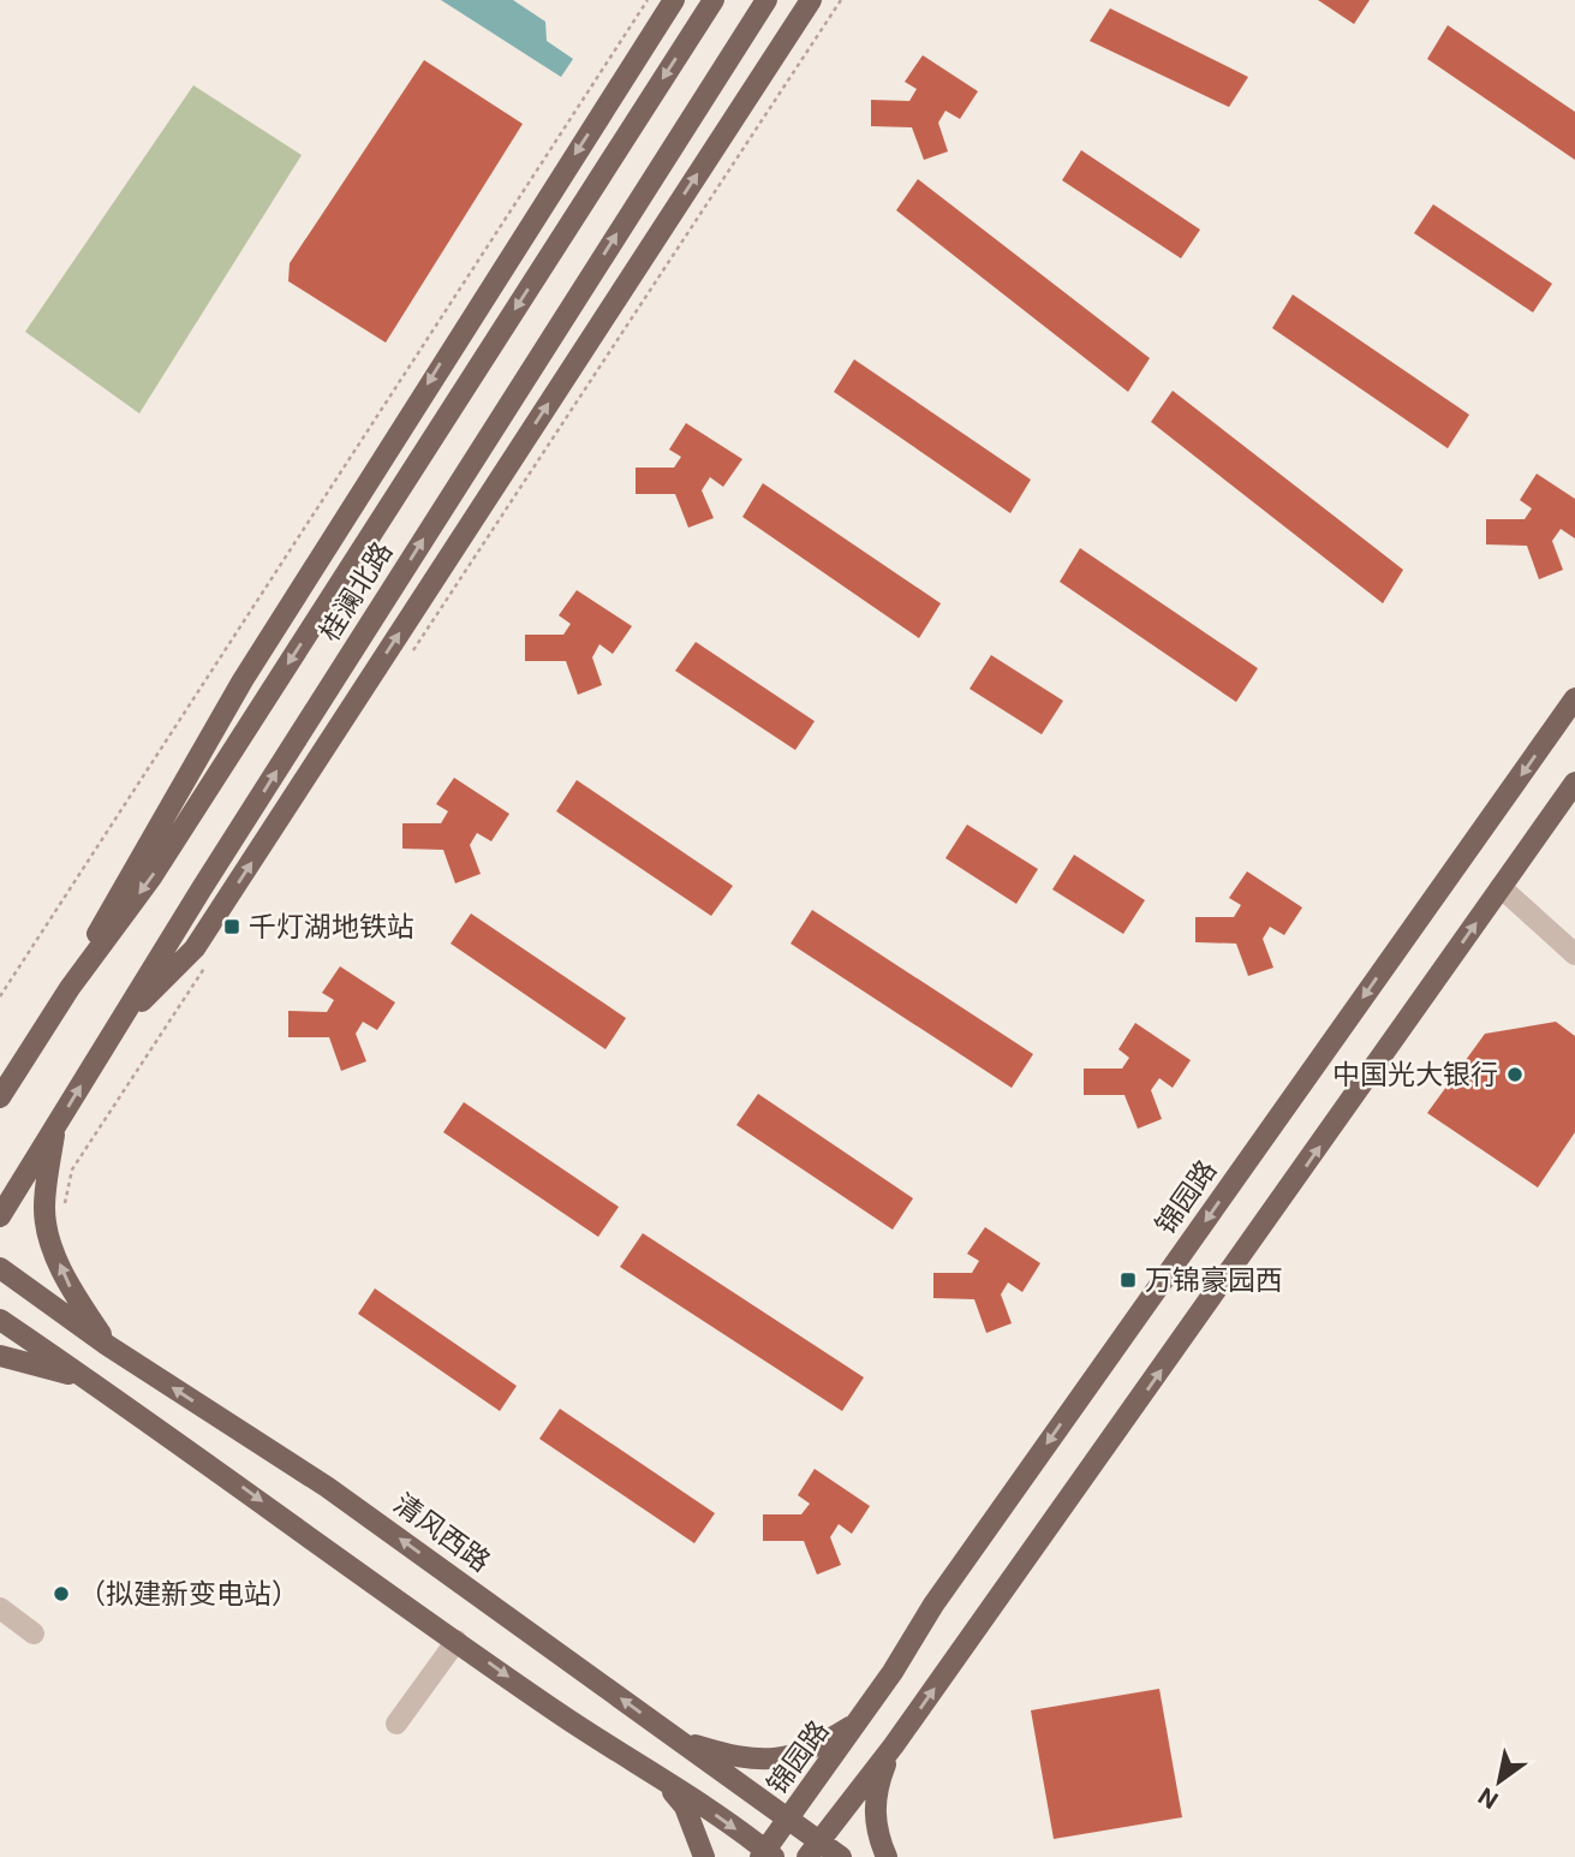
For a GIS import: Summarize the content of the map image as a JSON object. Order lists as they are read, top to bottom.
{
  "streets": {
    "main road": ["桂澜北路", "锦园路", "清风西路"]
  },
  "crossings": [
    ["锦园路", "清风西路"]
  ],
  "places": {
    "transit": ["千灯湖地铁站", "万锦豪园西"],
    "other": ["中国光大银行", "（拟建新变电站）"]
  },
  "north": "bottom left"
}
